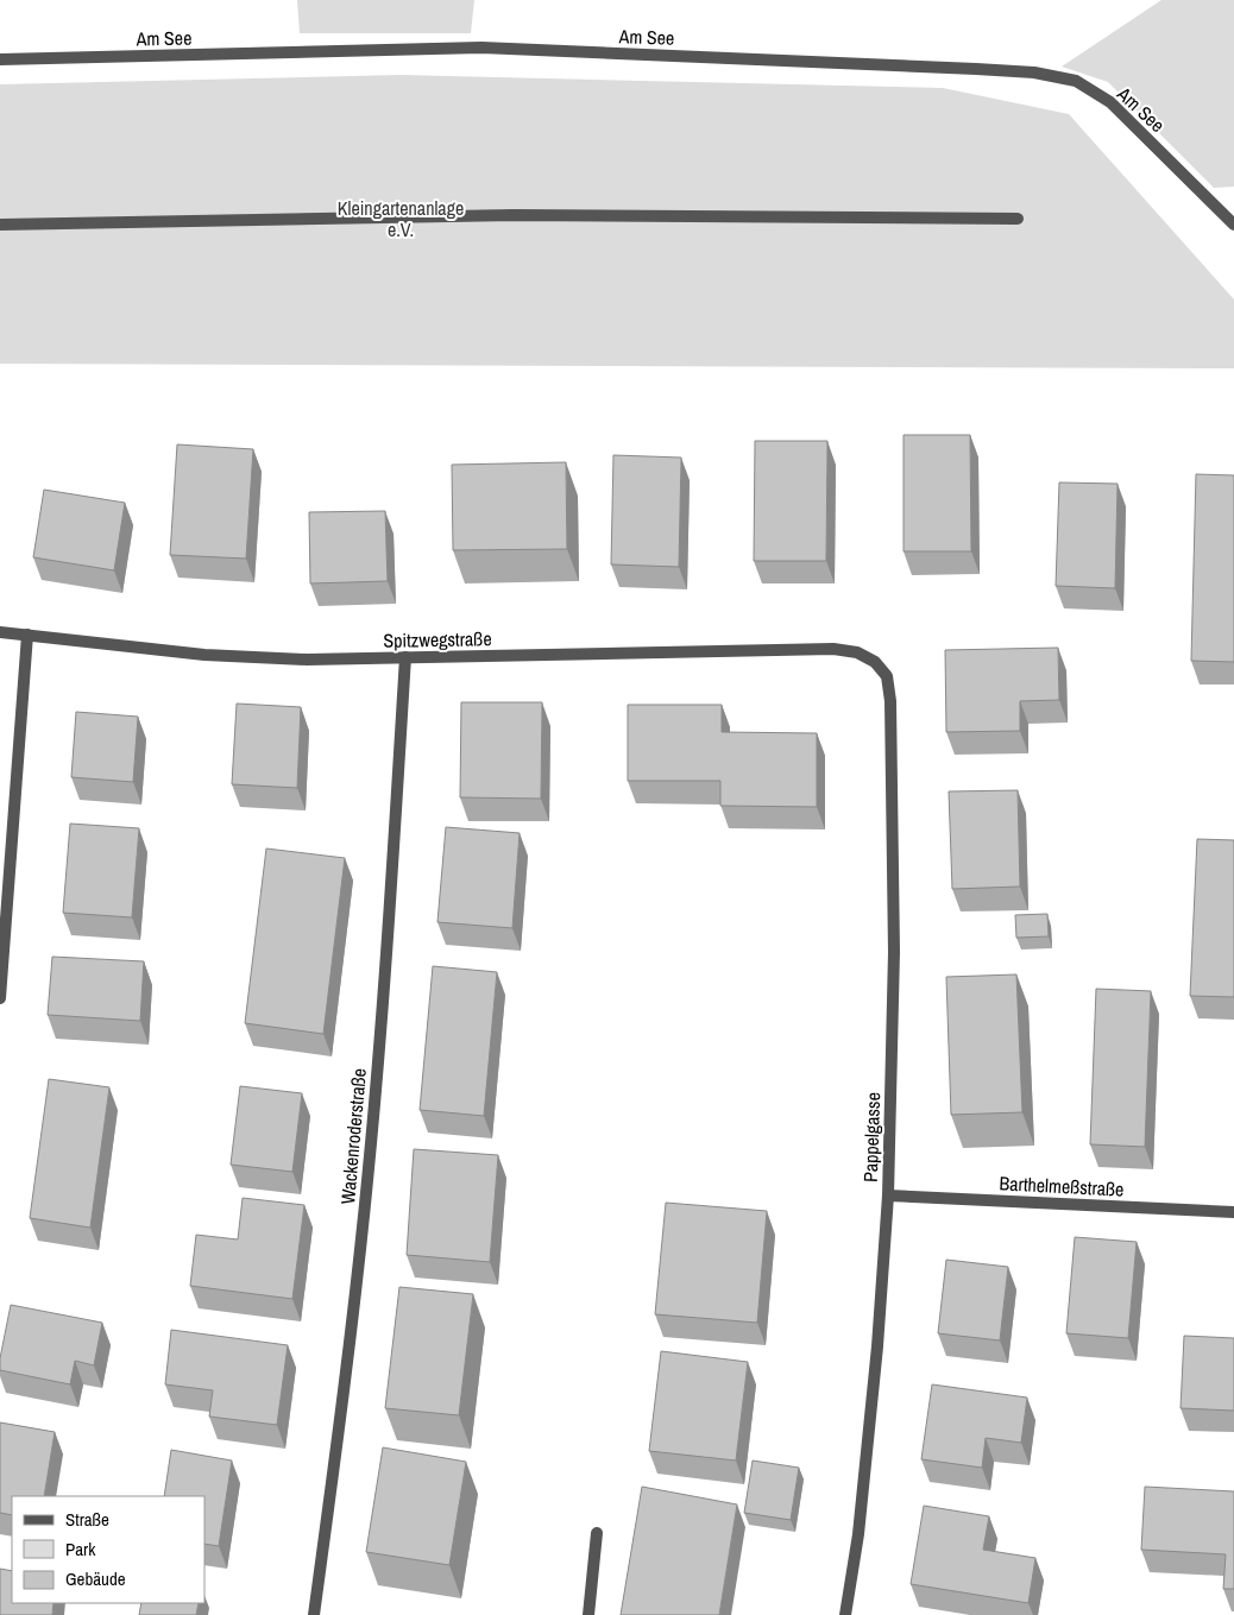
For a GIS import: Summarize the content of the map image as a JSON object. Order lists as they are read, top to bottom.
{
  "streets": {
    "street": [
      "Am See",
      "Spitzwegstraße",
      "Wackenroderstraße",
      "Pappelgasse",
      "Barthelmeßstraße"
    ]
  },
  "crossings": [
    ["Spitzwegstraße", "Wackenroderstraße"],
    ["Spitzwegstraße", "Pappelgasse"],
    ["Pappelgasse", "Barthelmeßstraße"]
  ],
  "parks": ["Kleingartenanlage e.V."],
  "legend": ["Straße", "Park", "Gebäude"]
}
